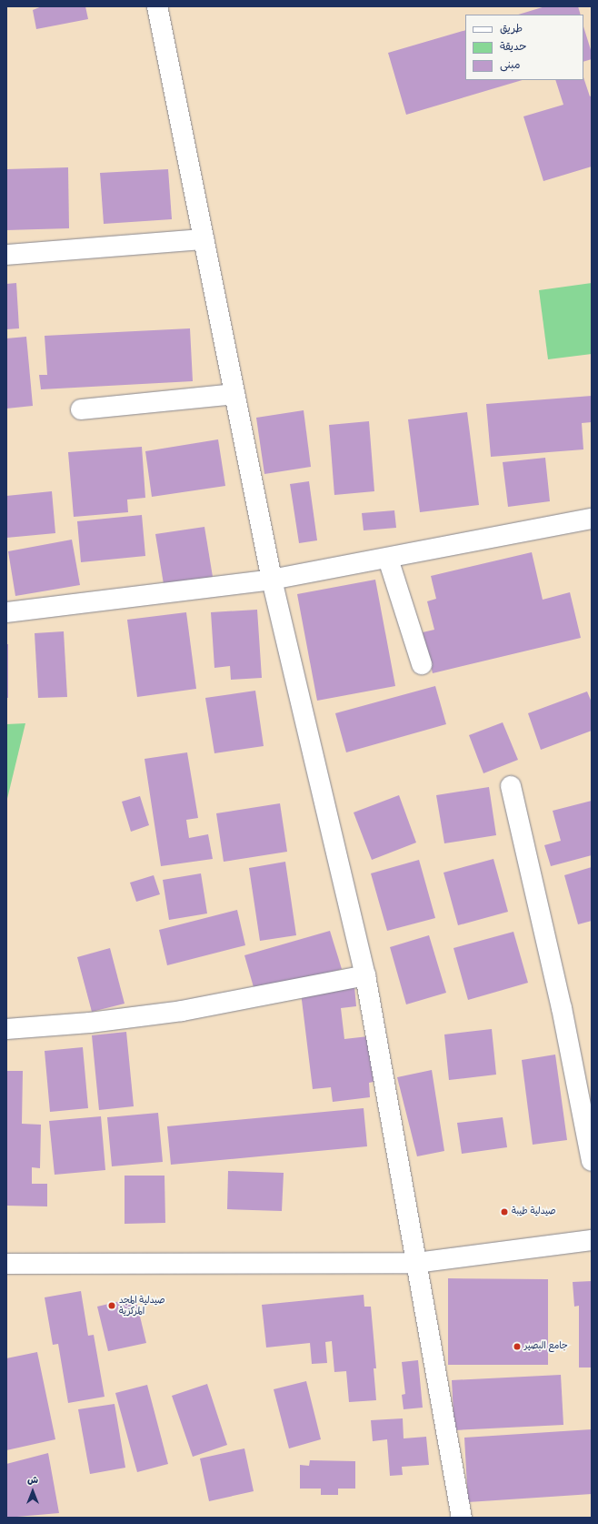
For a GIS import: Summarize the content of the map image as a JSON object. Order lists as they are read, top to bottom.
{
  "places": ["صيدلية طيبة", "صيدلية المجد المركزية", "جامع البصير"],
  "legend": ["طريق", "حديقة", "مبنى"],
  "north": "top"
}
